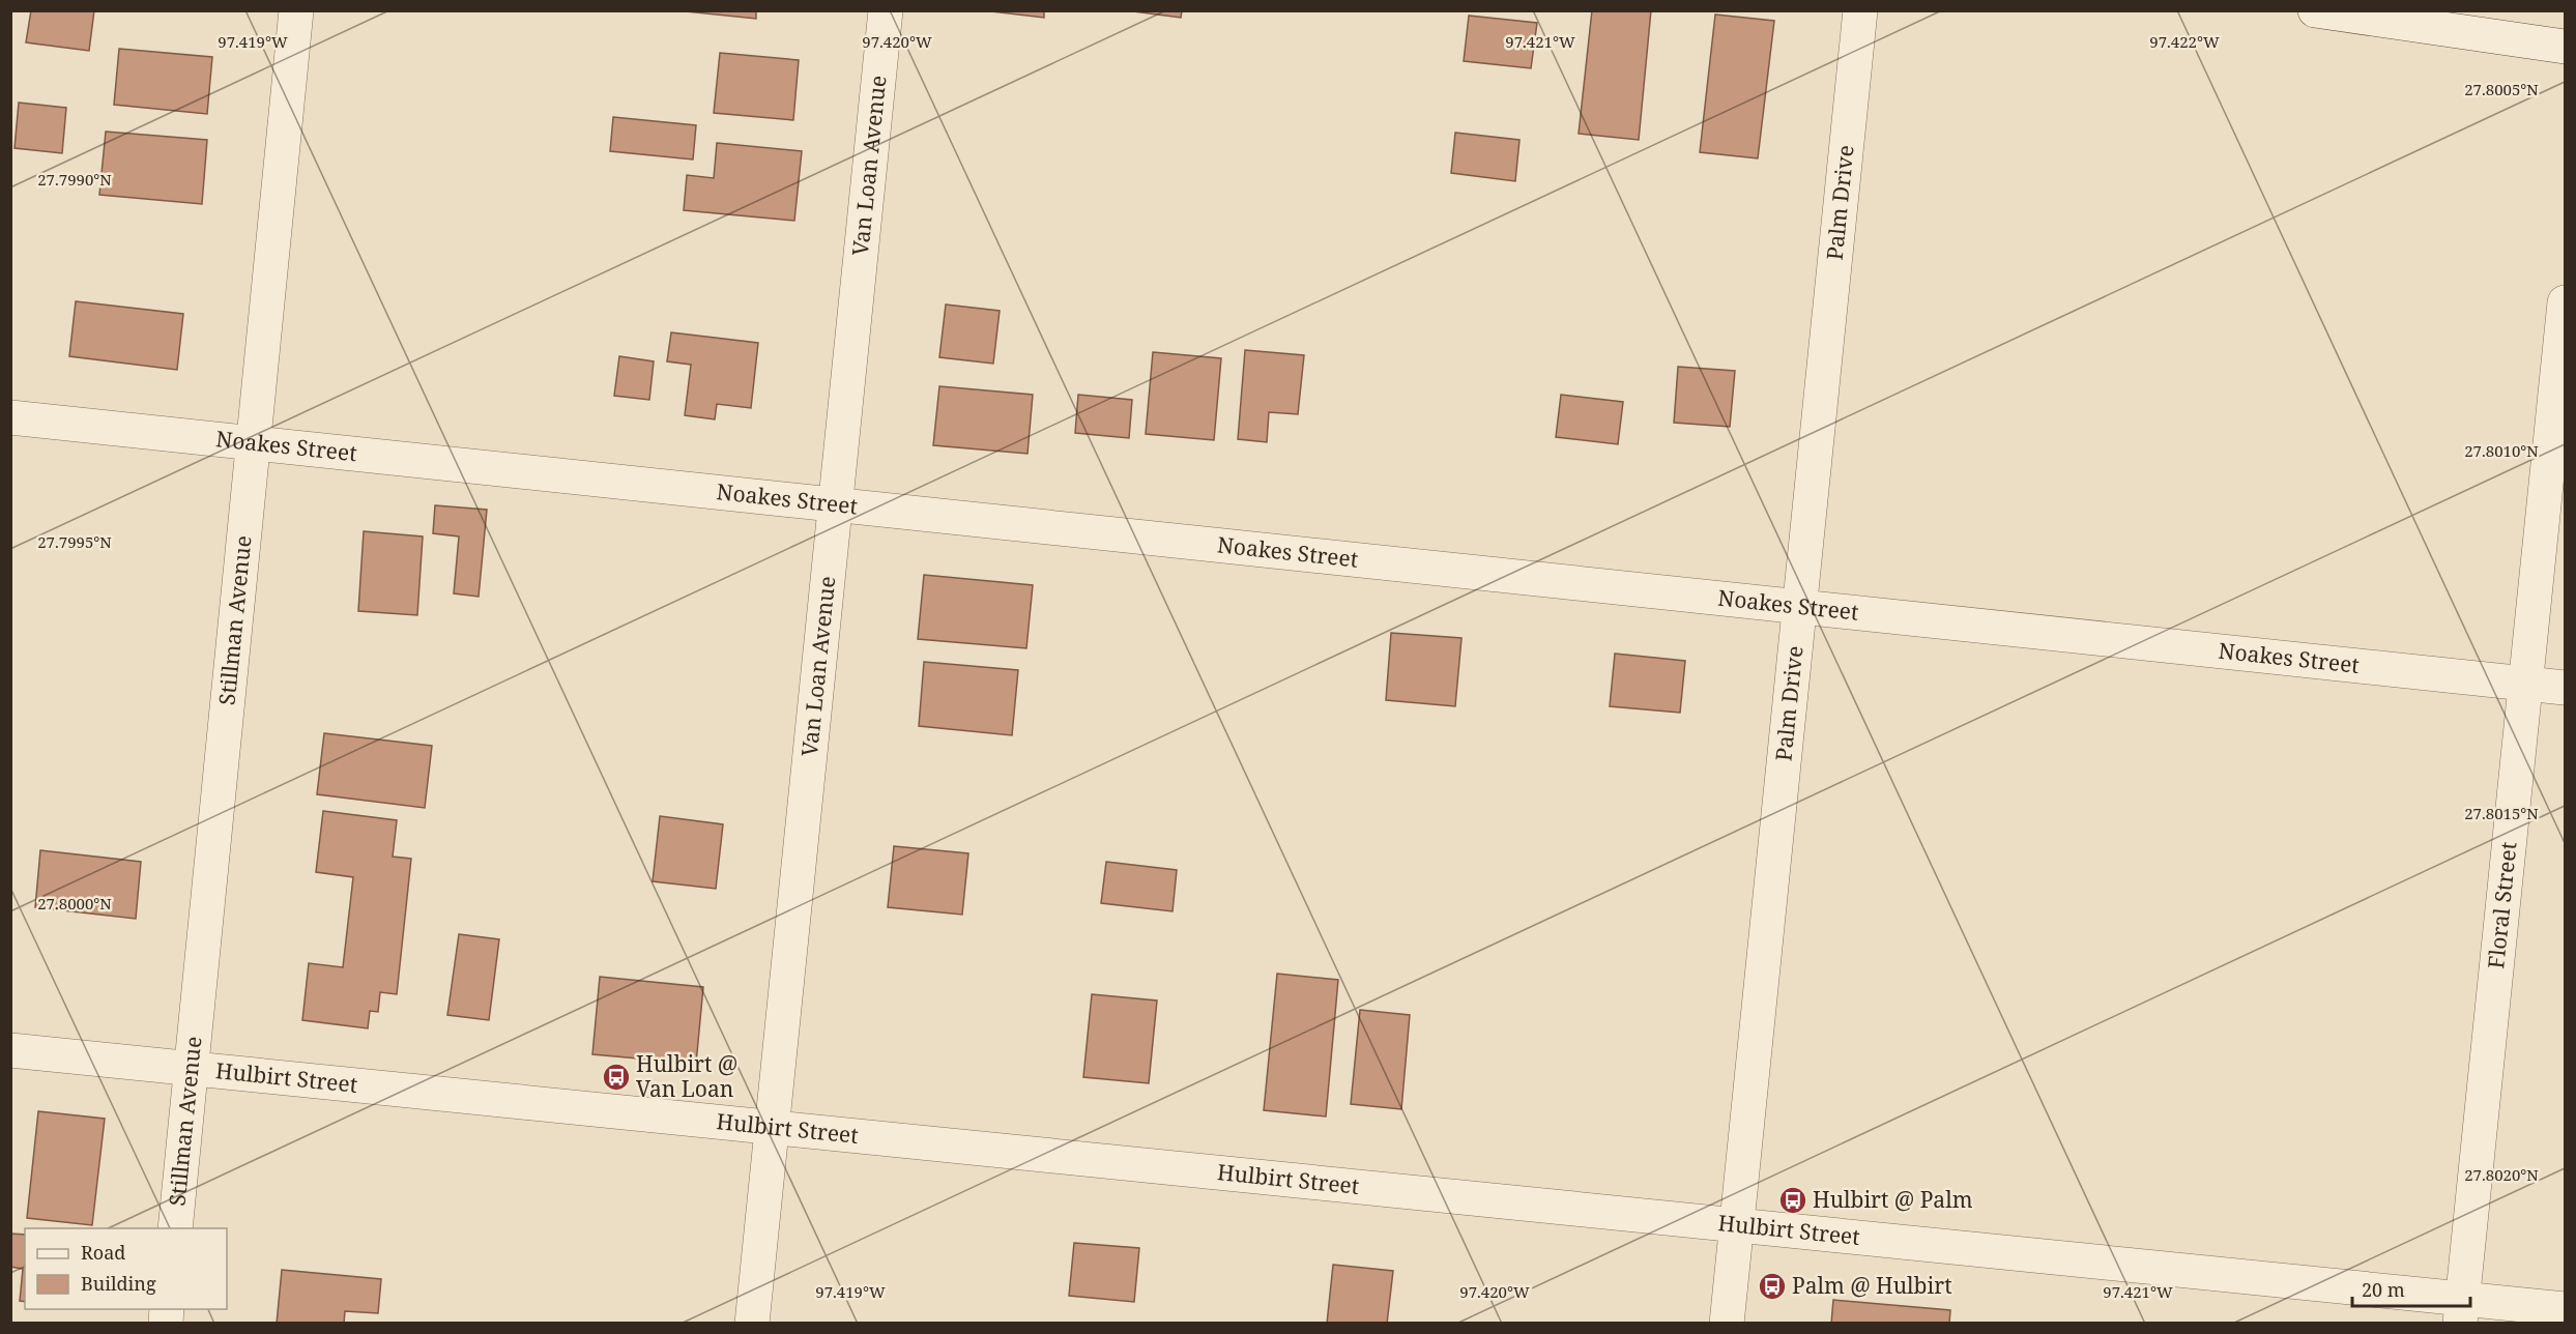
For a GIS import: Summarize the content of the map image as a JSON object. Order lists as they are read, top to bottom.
{
  "streets": {
    "street": [
      "Van Loan Avenue",
      "Palm Drive",
      "Noakes Street",
      "Stillman Avenue",
      "Floral Street",
      "Hulbirt Street"
    ]
  },
  "crossings": [
    ["Van Loan Avenue", "Noakes Street"],
    ["Van Loan Avenue", "Hulbirt Street"],
    ["Palm Drive", "Noakes Street"],
    ["Palm Drive", "Hulbirt Street"],
    ["Noakes Street", "Stillman Avenue"],
    ["Noakes Street", "Floral Street"],
    ["Stillman Avenue", "Hulbirt Street"],
    ["Floral Street", "Hulbirt Street"]
  ],
  "places": {
    "bus stop": ["Hulbirt @ Van Loan", "Hulbirt @ Palm", "Palm @ Hulbirt"]
  },
  "legend": ["Road", "Building"],
  "scale_bar": "20 m",
  "coordinates": [
    "97.419°W",
    "97.420°W",
    "97.421°W",
    "97.422°W",
    "27.8005°N",
    "27.7990°N",
    "27.8010°N",
    "27.7995°N",
    "27.8015°N",
    "27.8000°N",
    "27.8020°N"
  ]
}
